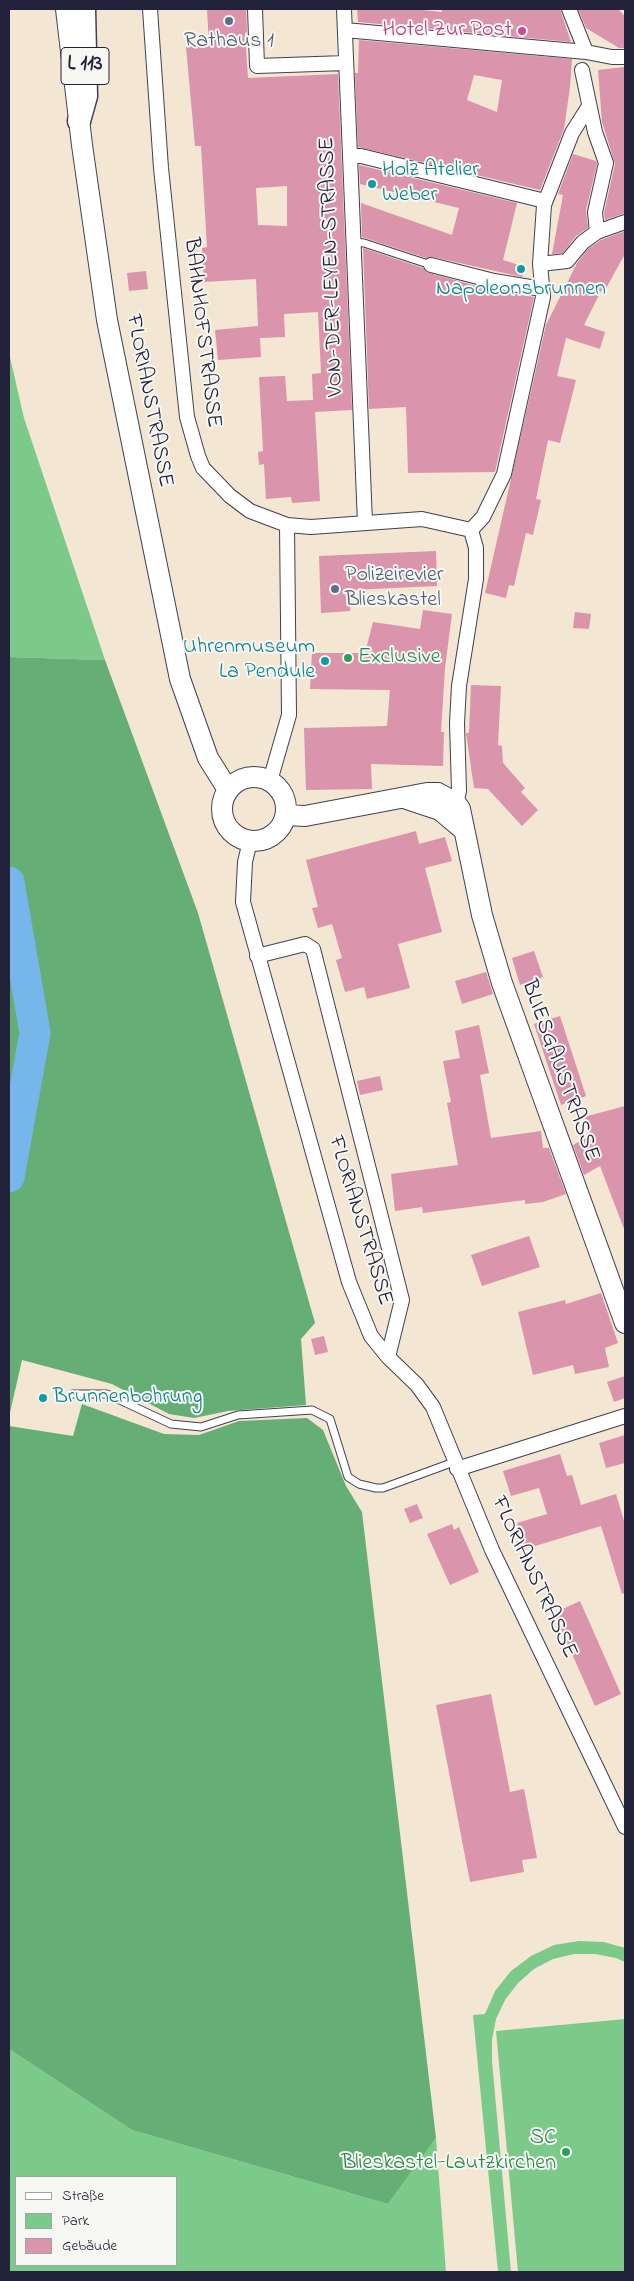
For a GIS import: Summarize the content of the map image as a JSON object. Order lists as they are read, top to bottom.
{
  "streets": {
    "main road": ["L 113", "FLORIANSTRASSE", "BLIESGAUSTRASSE"],
    "street": ["VON-DER-LEYEN-STRASSE", "BAHNHOFSTRASSE"]
  },
  "crossings": [
    ["L 113", "FLORIANSTRASSE"],
    ["VON-DER-LEYEN-STRASSE", "BAHNHOFSTRASSE"],
    ["BAHNHOFSTRASSE", "BLIESGAUSTRASSE"]
  ],
  "places": [
    "Rathaus 1",
    "Hotel Zur Post",
    "Holz Atelier Weber",
    "Napoleonsbrunnen",
    "Polizeirevier Blieskastel",
    "Exclusive",
    "Uhrenmuseum La Pendule",
    "Brunnenbohrung",
    "SC Blieskastel-Lautzkirchen"
  ],
  "legend": ["Straße", "Park", "Gebäude"]
}
